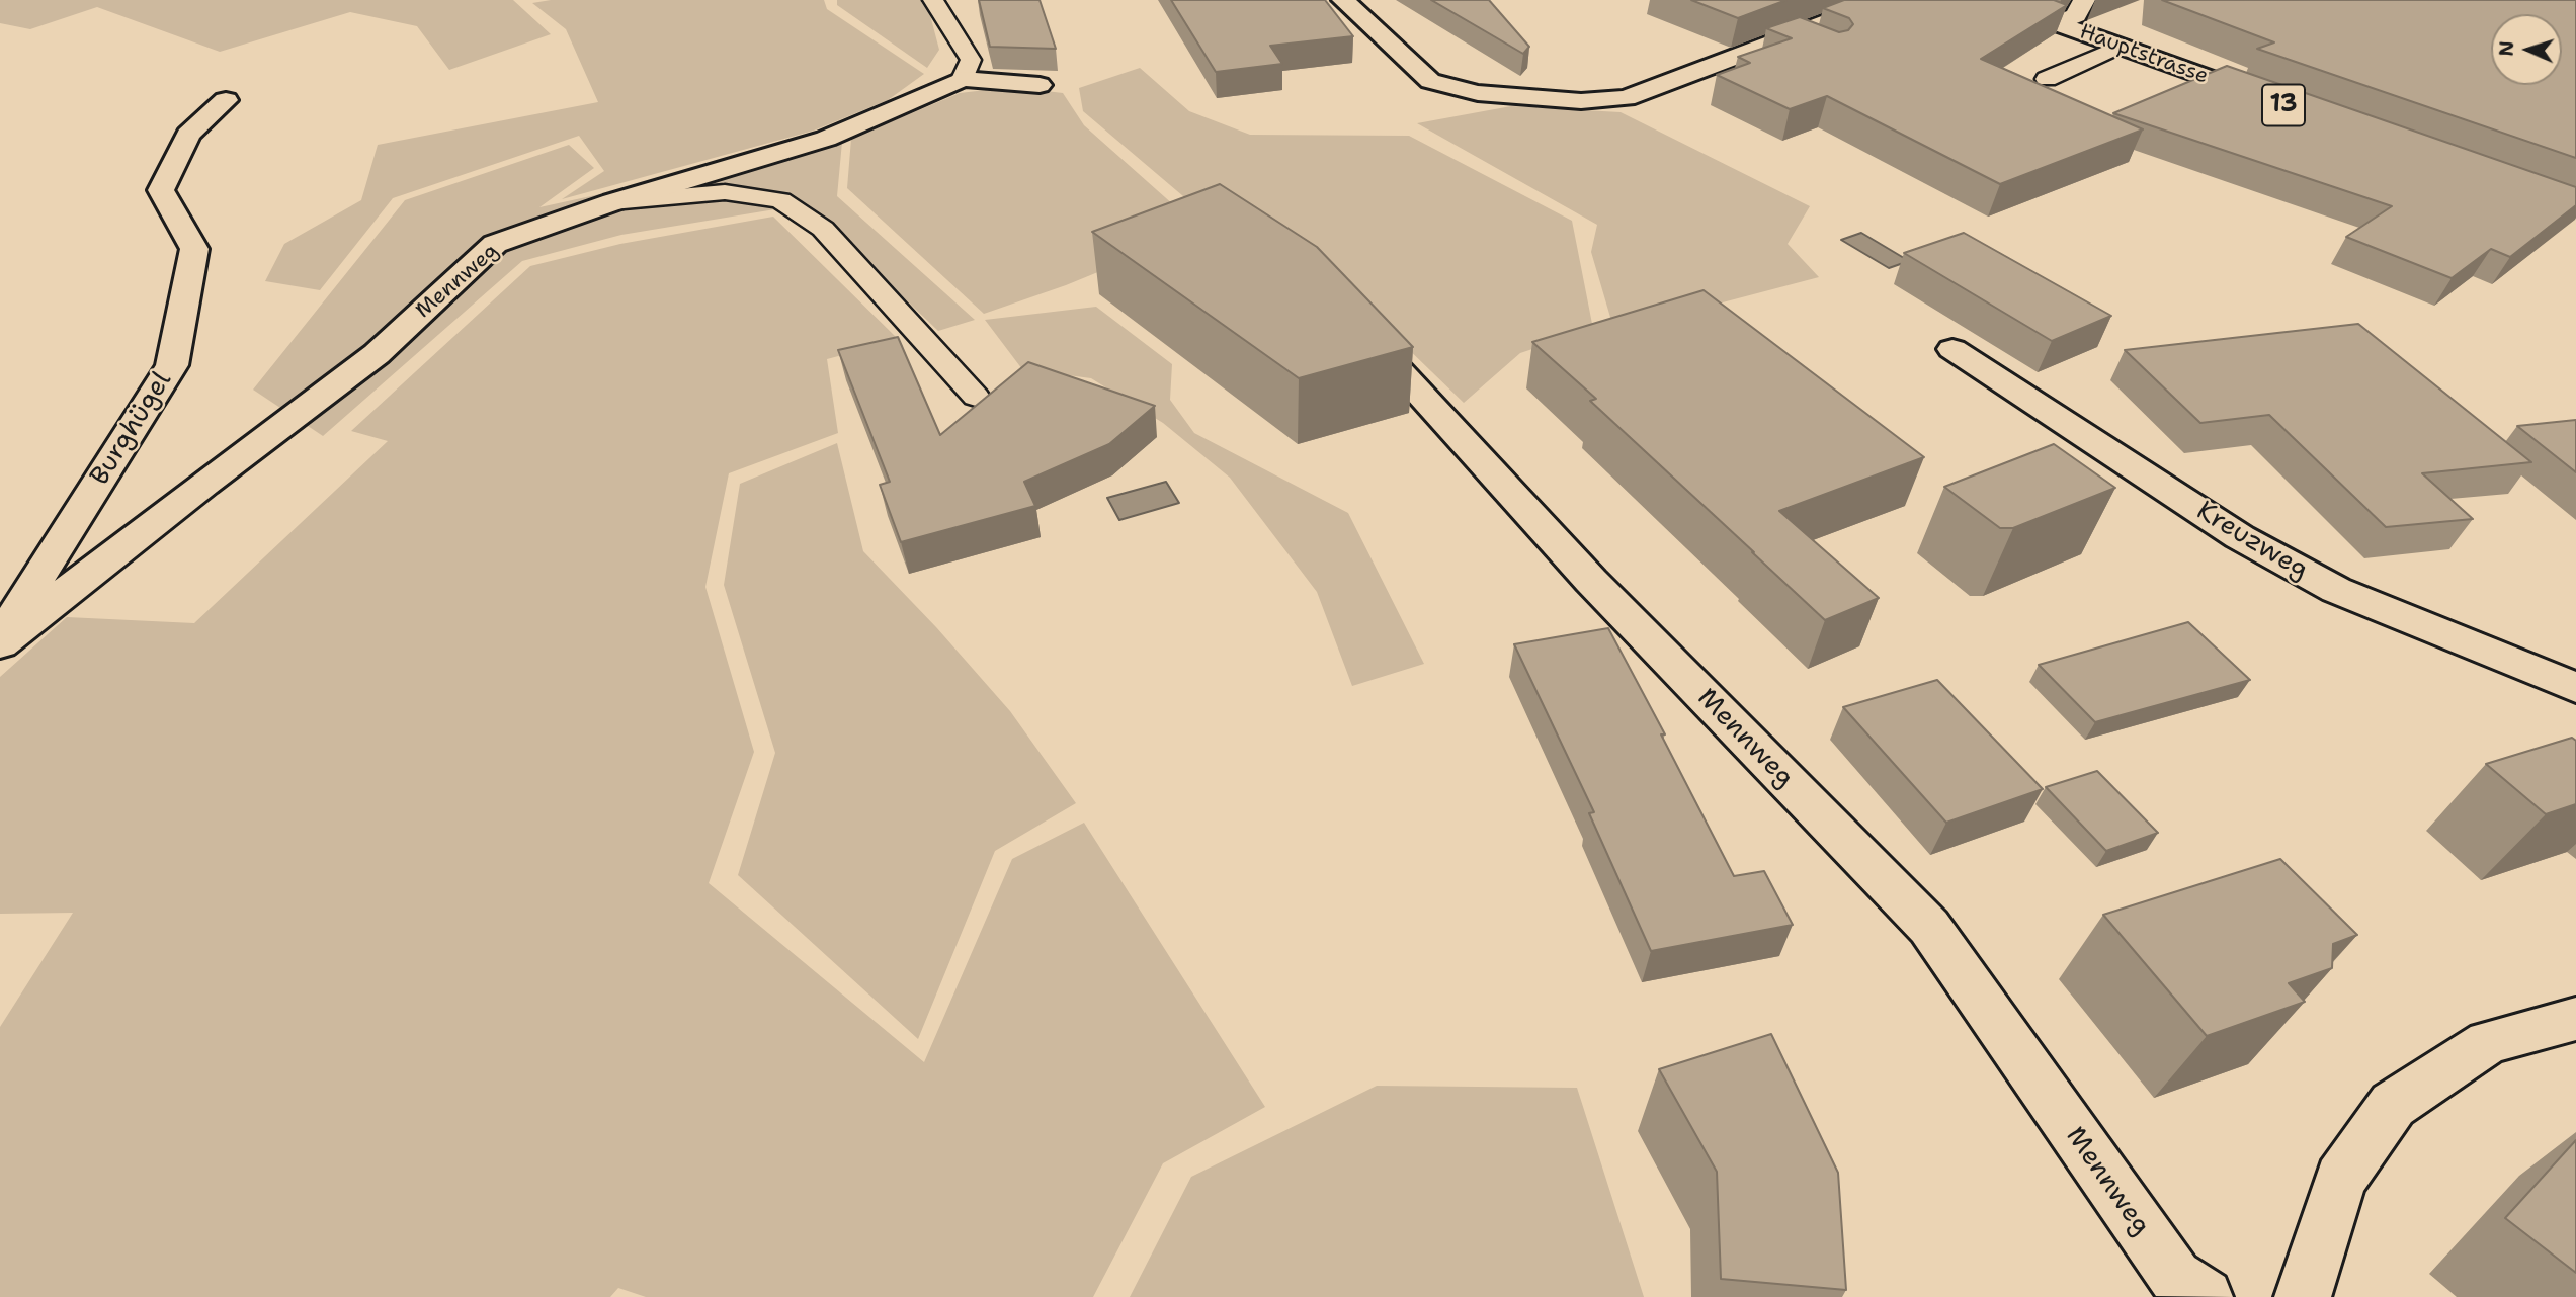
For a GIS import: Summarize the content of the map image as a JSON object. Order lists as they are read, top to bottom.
{
  "streets": {
    "street": [
      "Hauptstrasse",
      "13",
      "Mennweg",
      "Burghügel",
      "Kreuzweg"
    ]
  },
  "crossings": [
    ["Mennweg", "Burghügel"]
  ],
  "north": "left"
}
